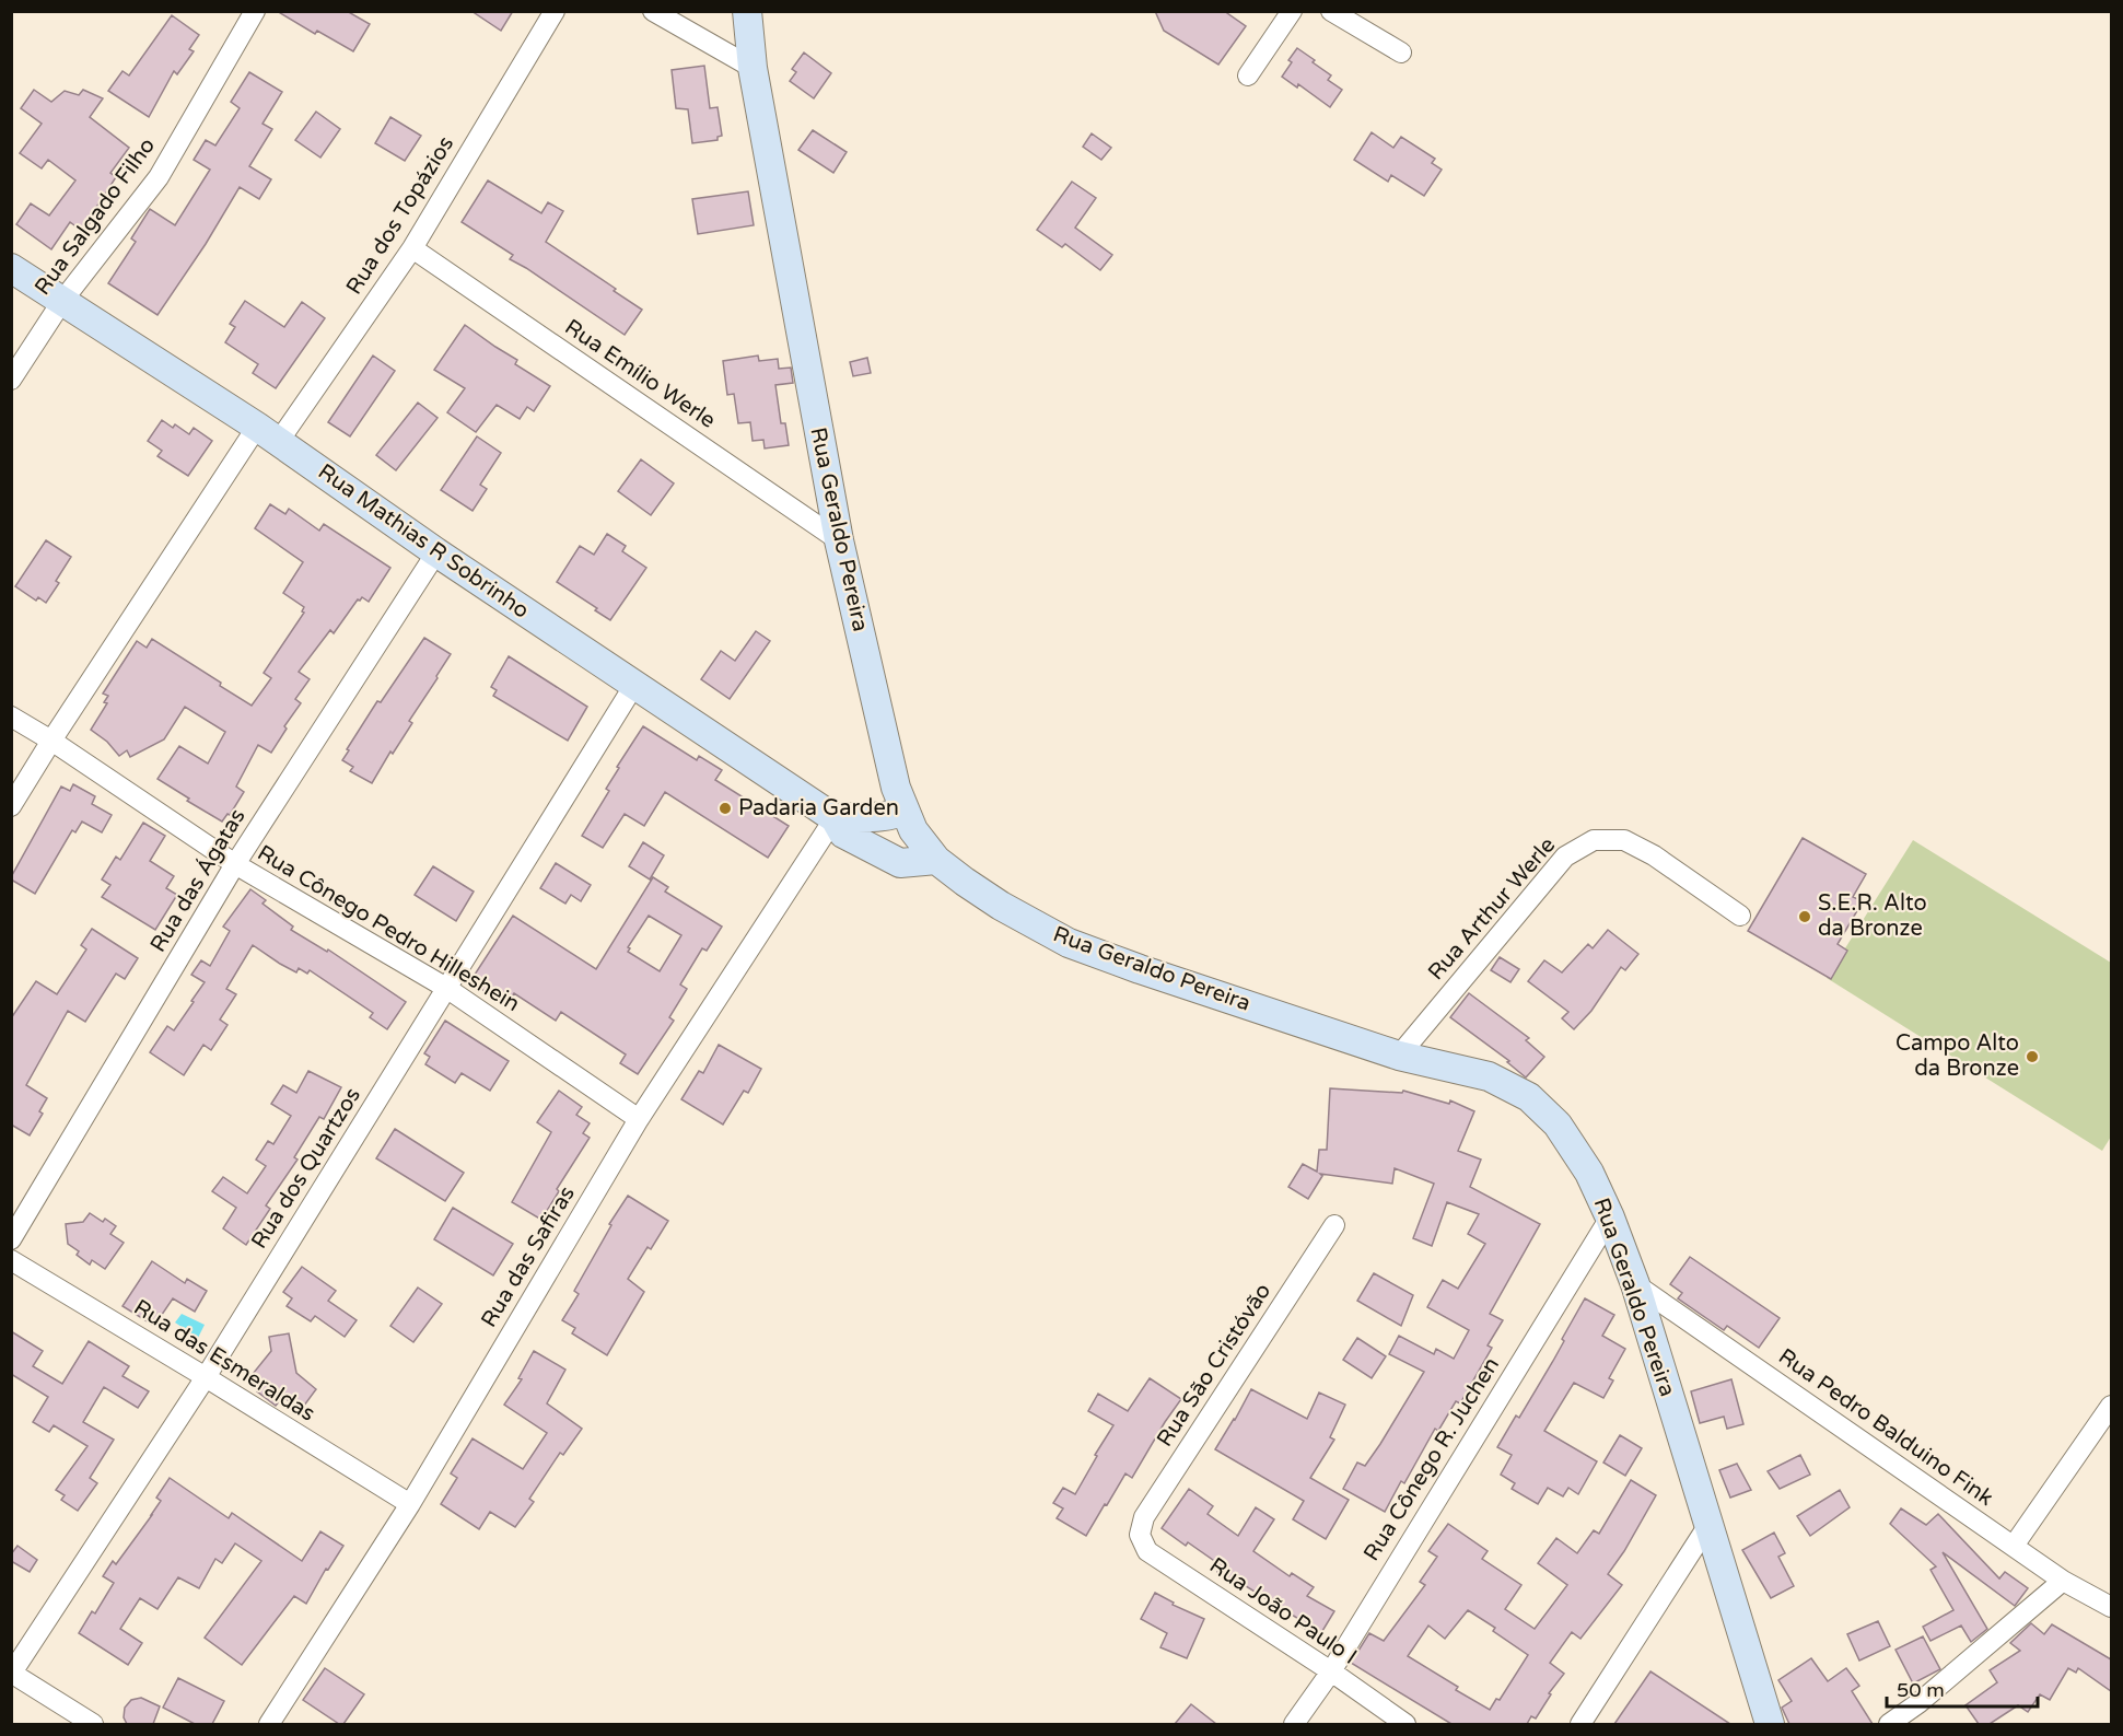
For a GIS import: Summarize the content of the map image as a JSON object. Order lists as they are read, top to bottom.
{
  "streets": {
    "main road": ["Rua Geraldo Pereira", "Rua Mathias R Sobrinho"],
    "street": [
      "Rua dos Topázios",
      "Rua Salgado Filho",
      "Rua Emílio Werle",
      "Rua das Ágatas",
      "Rua Arthur Werle",
      "Rua Cônego Pedro Hilleshein",
      "Rua dos Quartzos",
      "Rua das Safiras",
      "Rua das Esmeraldas",
      "Rua São Cristóvão",
      "Rua Pedro Balduino Fink",
      "Rua Cônego R. Juchen",
      "Rua João Paulo I"
    ]
  },
  "crossings": [
    ["Rua dos Topázios", "Rua Emílio Werle"],
    ["Rua dos Topázios", "Rua Mathias R Sobrinho"],
    ["Rua dos Topázios", "Rua Cônego Pedro Hilleshein"],
    ["Rua Salgado Filho", "Rua Mathias R Sobrinho"],
    ["Rua Emílio Werle", "Rua Geraldo Pereira"],
    ["Rua Geraldo Pereira", "Rua Mathias R Sobrinho"],
    ["Rua Geraldo Pereira", "Rua Arthur Werle"],
    ["Rua Geraldo Pereira", "Rua Pedro Balduino Fink"],
    ["Rua Geraldo Pereira", "Rua Cônego R. Juchen"],
    ["Rua Mathias R Sobrinho", "Rua das Ágatas"],
    ["Rua Mathias R Sobrinho", "Rua dos Quartzos"],
    ["Rua Mathias R Sobrinho", "Rua das Safiras"],
    ["Rua das Ágatas", "Rua Cônego Pedro Hilleshein"],
    ["Rua Cônego Pedro Hilleshein", "Rua dos Quartzos"],
    ["Rua Cônego Pedro Hilleshein", "Rua das Safiras"],
    ["Rua dos Quartzos", "Rua das Esmeraldas"],
    ["Rua das Safiras", "Rua das Esmeraldas"],
    ["Rua São Cristóvão", "Rua João Paulo I"],
    ["Rua Cônego R. Juchen", "Rua João Paulo I"]
  ],
  "places": ["Padaria Garden", "S.E.R. Alto da Bronze", "Campo Alto da Bronze"],
  "scale_bar": "50 m"
}
